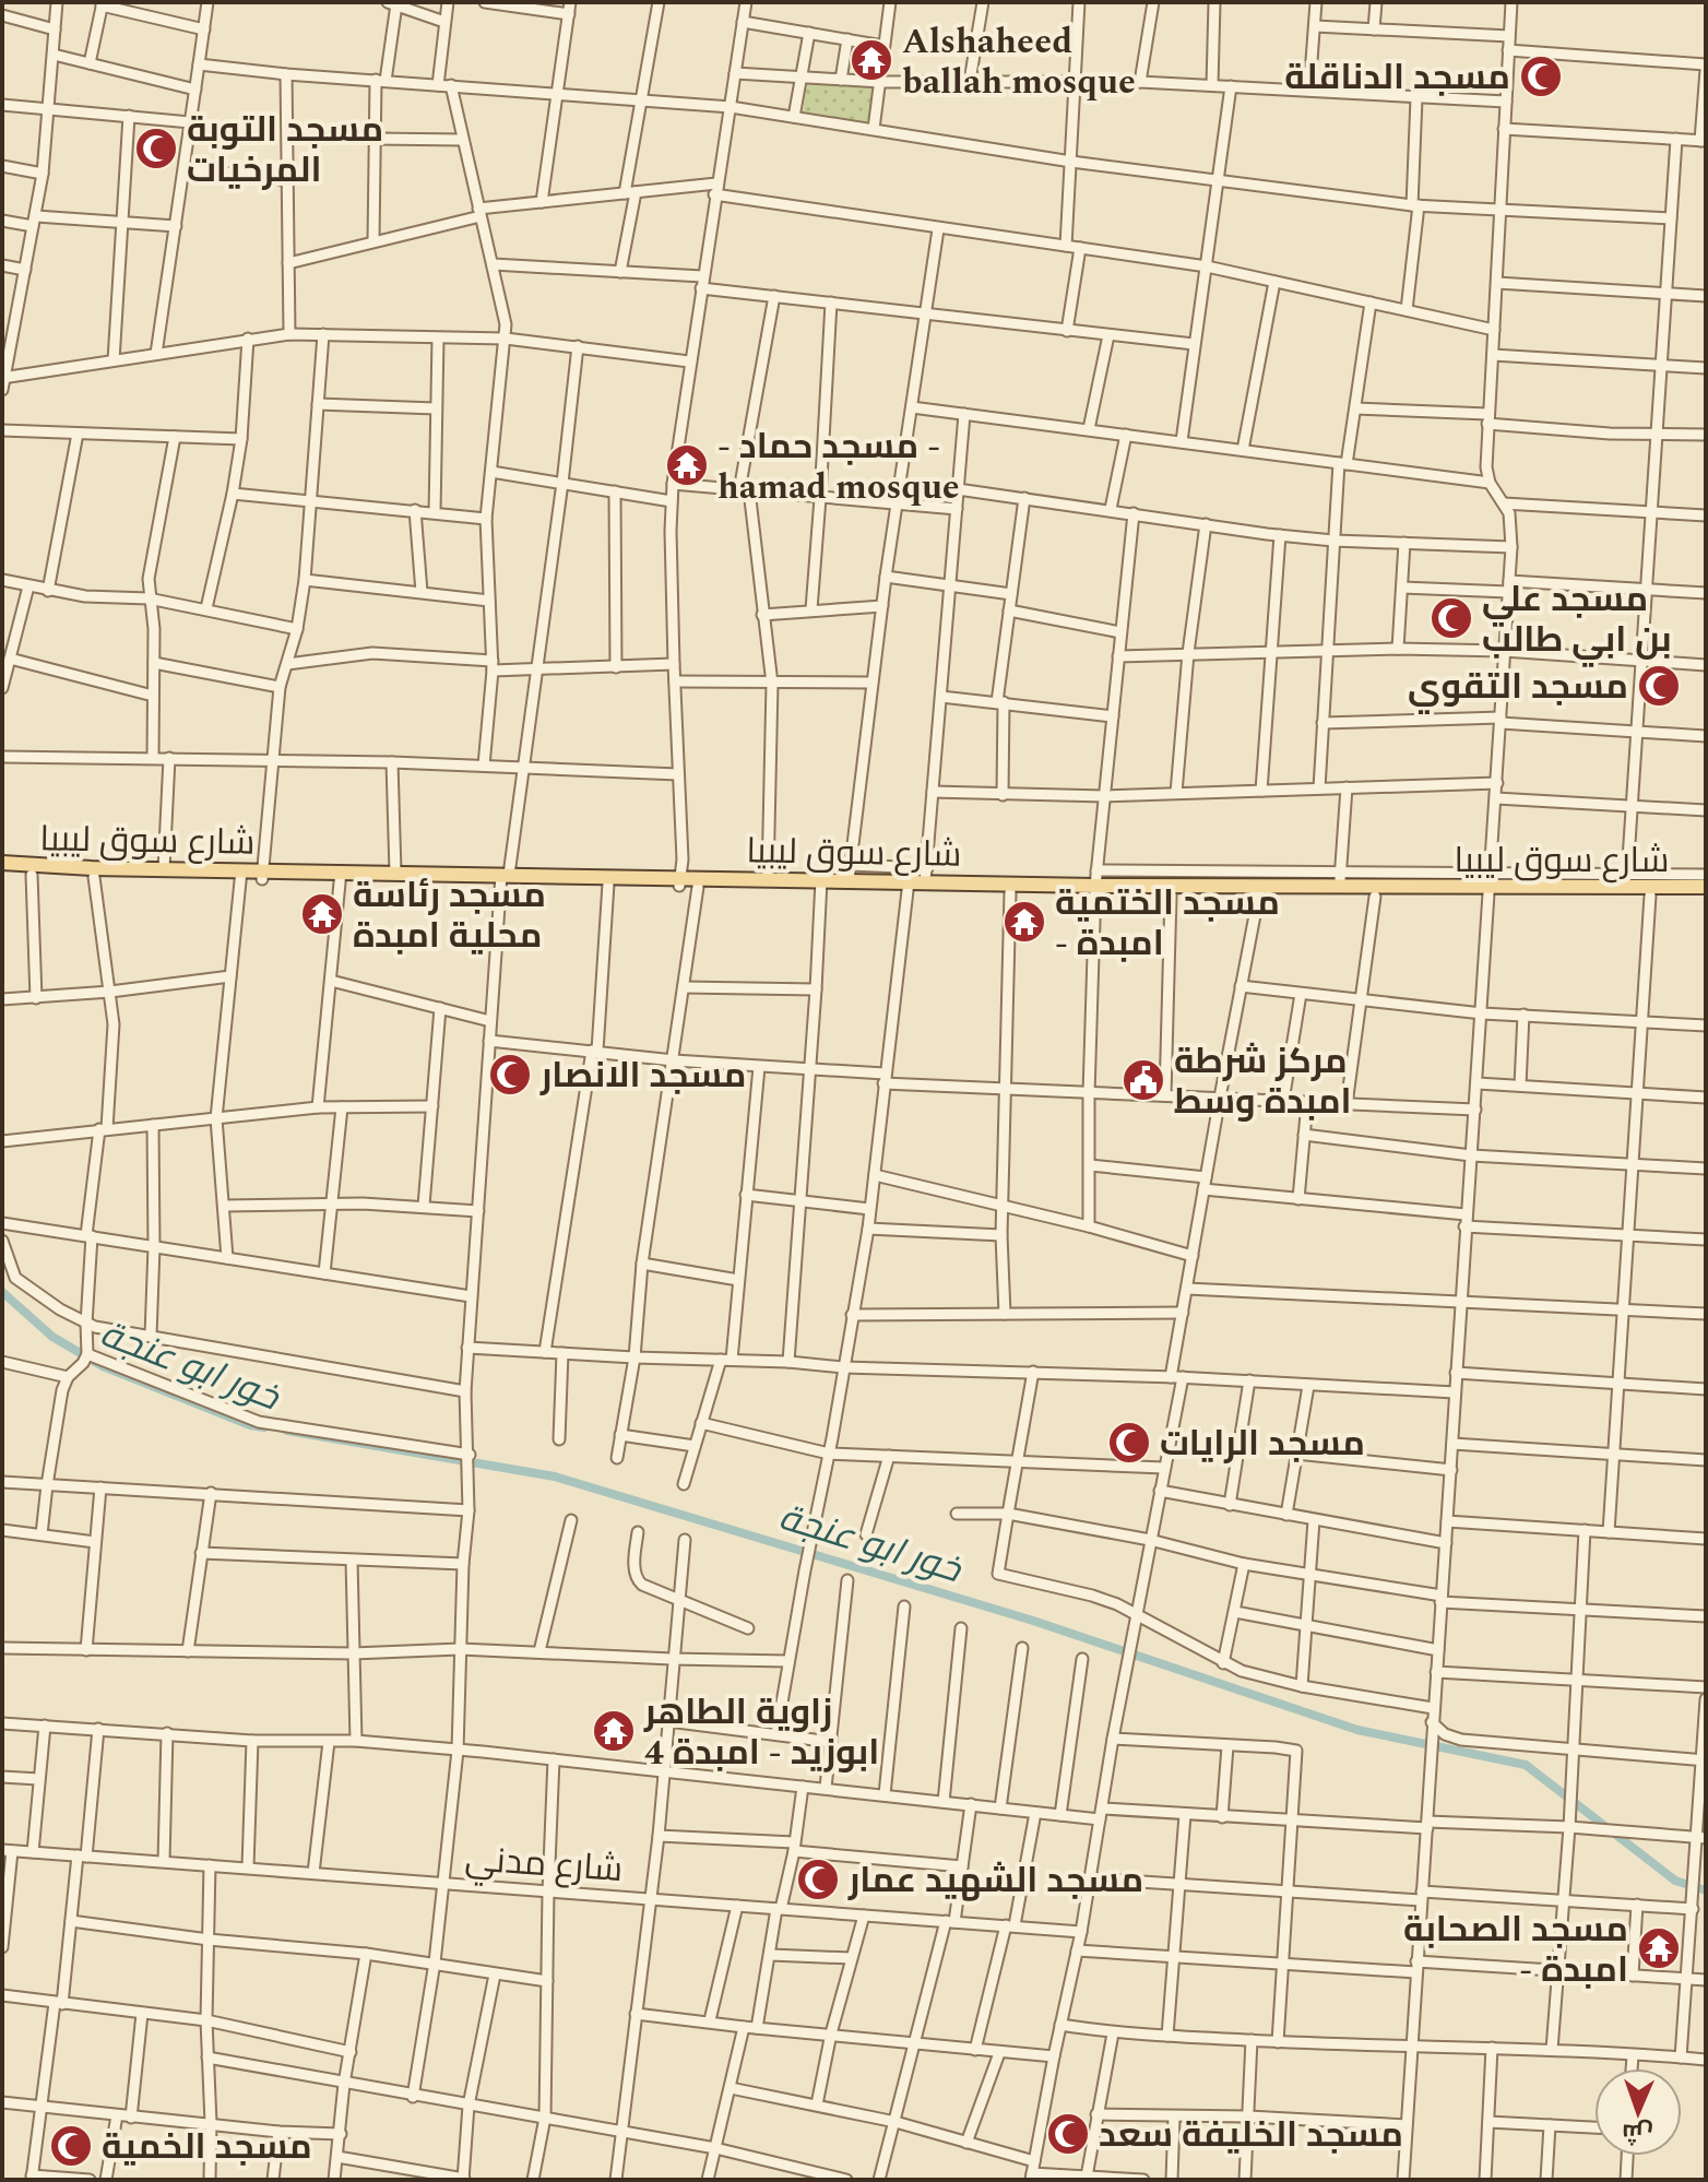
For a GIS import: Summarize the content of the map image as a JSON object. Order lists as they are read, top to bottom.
{
  "streets": {
    "main road": ["شارع سوق ليبيا"],
    "street": ["شارع مدني"]
  },
  "water": ["خور ابو عنجة"],
  "places": {
    "temple": [
      "Alshaheed ballah mosque",
      "- مسجد حماد - hamad mosque",
      "مسجد رئاسة محلية امبدة",
      "مسجد الختمية - امبدة",
      "زاوية الطاهر ابوزيد - امبدة 4",
      "مسجد الصحابة - امبدة"
    ],
    "mosque": [
      "مسجد الدناقلة",
      "مسجد التوبة المرخيات",
      "مسجد علي بن ابي طالب",
      "مسجد التقوي",
      "مسجد الانصار",
      "مسجد الرايات",
      "مسجد الشهيد عمار",
      "مسجد الخليفة سعد",
      "مسجد الخمية"
    ],
    "public building": ["مركز شرطة امبدة وسط"]
  },
  "north": "bottom"
}
